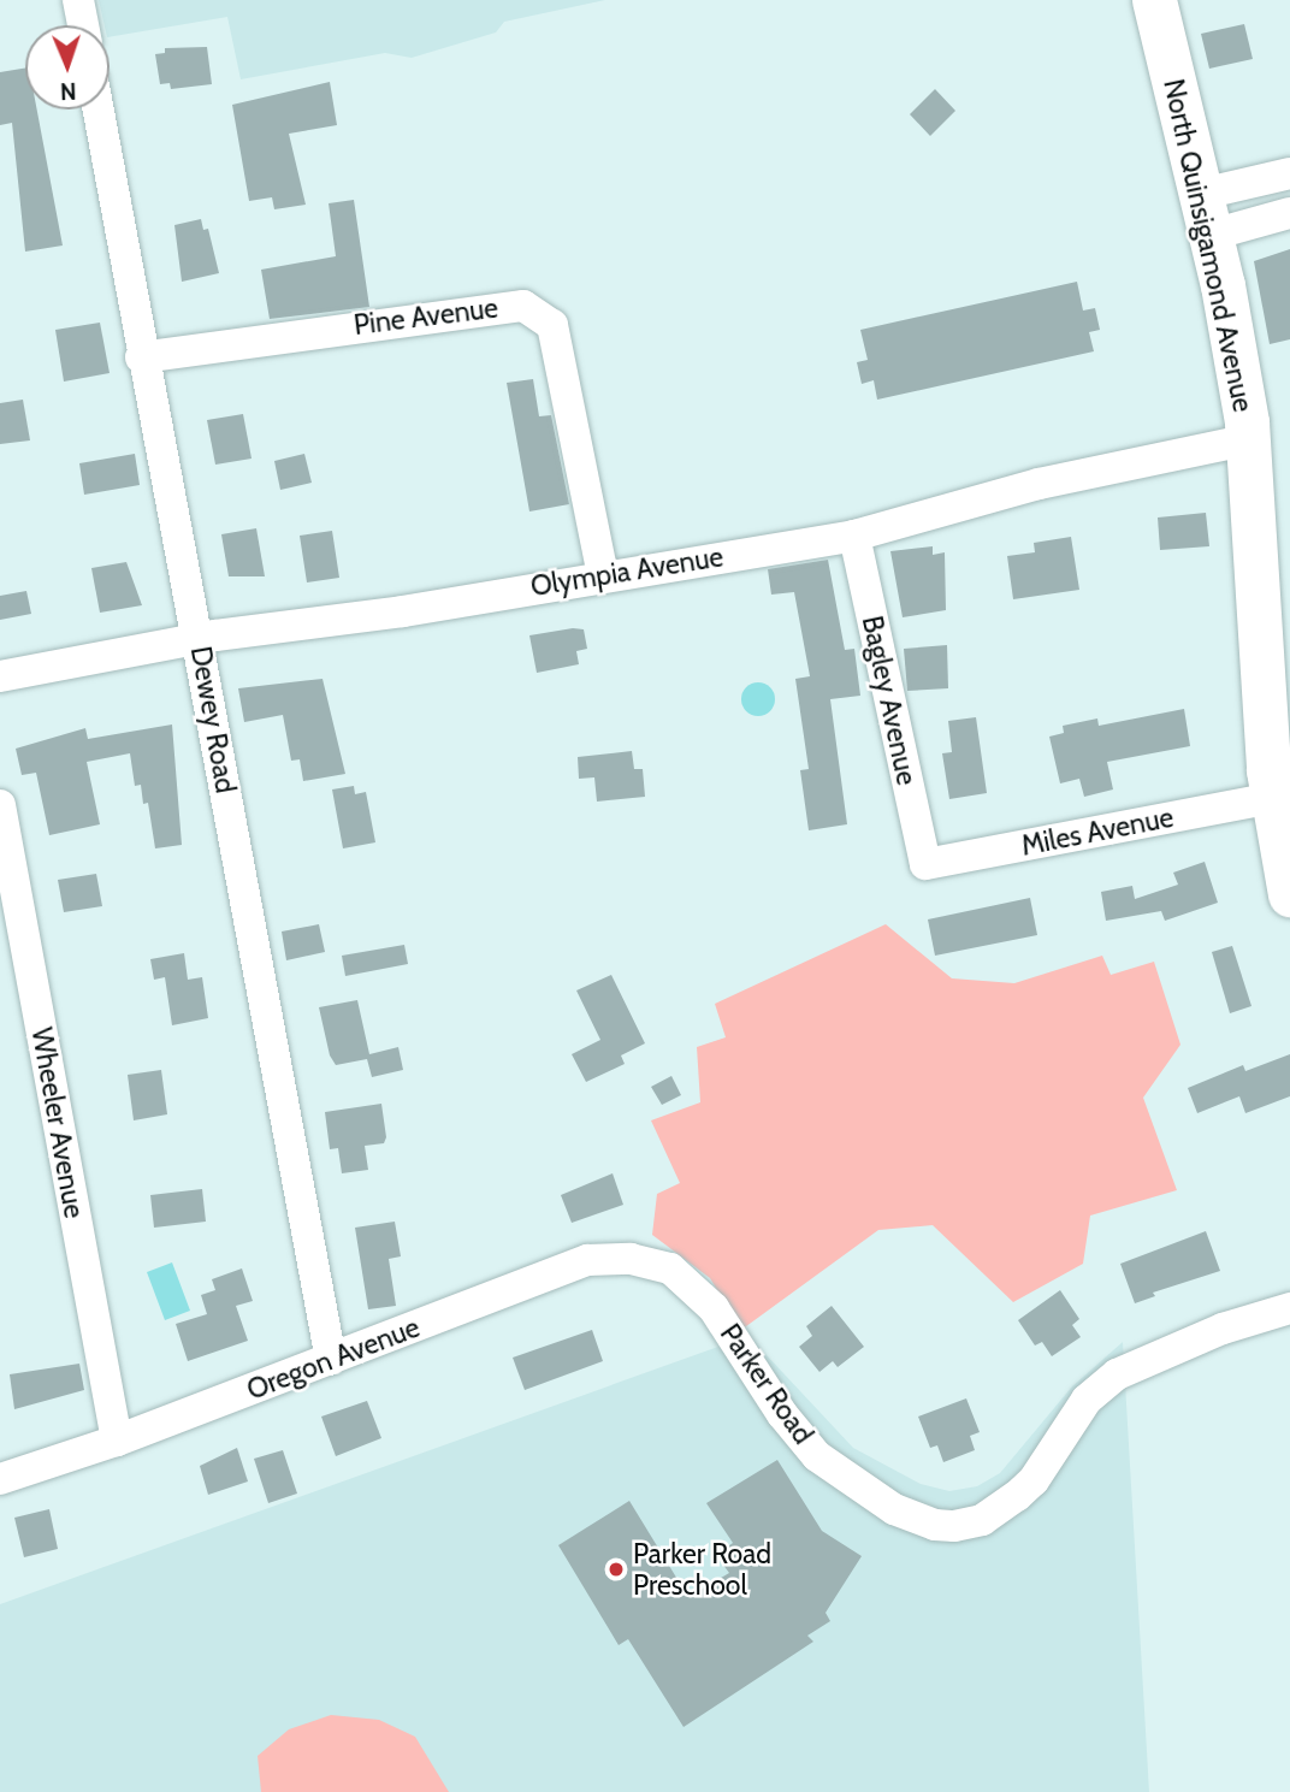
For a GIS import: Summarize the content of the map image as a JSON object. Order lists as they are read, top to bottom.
{
  "streets": {
    "main road": ["North Quinsigamond Avenue"],
    "street": [
      "Pine Avenue",
      "Olympia Avenue",
      "Bagley Avenue",
      "Dewey Road",
      "Miles Avenue",
      "Wheeler Avenue",
      "Oregon Avenue",
      "Parker Road"
    ]
  },
  "crossings": [
    ["North Quinsigamond Avenue", "Olympia Avenue"],
    ["North Quinsigamond Avenue", "Miles Avenue"],
    ["Pine Avenue", "Olympia Avenue"],
    ["Pine Avenue", "Dewey Road"],
    ["Olympia Avenue", "Bagley Avenue"],
    ["Olympia Avenue", "Dewey Road"],
    ["Bagley Avenue", "Miles Avenue"],
    ["Dewey Road", "Oregon Avenue"],
    ["Wheeler Avenue", "Oregon Avenue"],
    ["Oregon Avenue", "Parker Road"]
  ],
  "places": ["Parker Road Preschool"],
  "north": "bottom"
}
